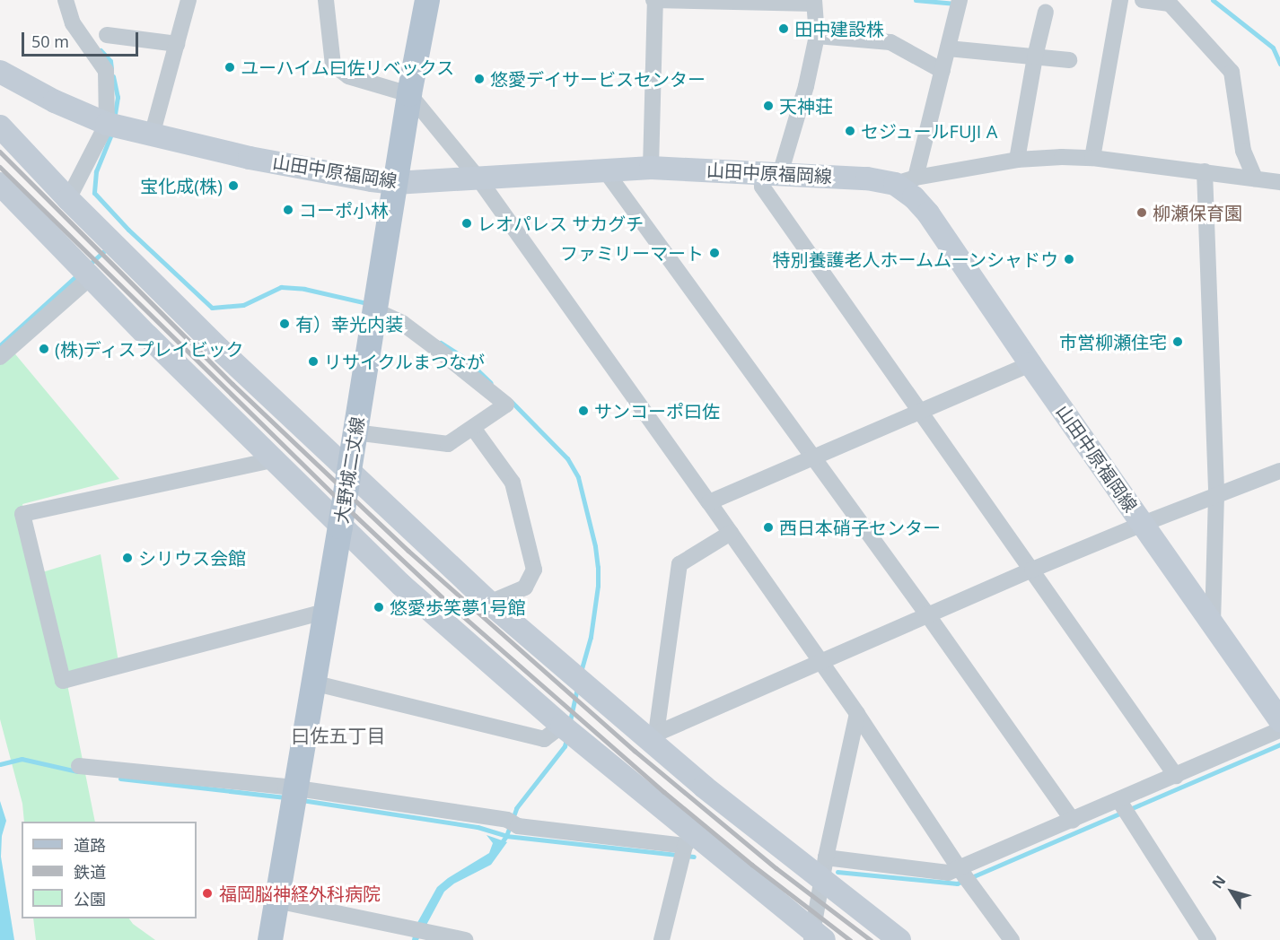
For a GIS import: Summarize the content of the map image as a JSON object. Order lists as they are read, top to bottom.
{
  "streets": {
    "main road": ["大野城二丈線"],
    "street": ["山田中原福岡線"]
  },
  "crossings": [
    ["山田中原福岡線", "大野城二丈線"]
  ],
  "districts": ["曰佐五丁目"],
  "places": [
    "田中建設株",
    "ユーハイム曰佐リベックス",
    "悠愛デイサービスセンター",
    "天神荘",
    "セジュールFUJI A",
    "宝化成(株)",
    "コーポ小林",
    "柳瀬保育園",
    "レオパレス サカグチ",
    "ファミリーマート",
    "特別養護老人ホームムーンシャドウ",
    "有）幸光内装",
    "市営柳瀬住宅",
    "(株)ディスプレイビック",
    "リサイクルまつなが",
    "サンコーポ曰佐",
    "西日本硝子センター",
    "シリウス会館",
    "悠愛歩笑夢1号館",
    "福岡脳神経外科病院"
  ],
  "legend": ["道路", "鉄道", "公園"],
  "scale_bar": "50 m",
  "north": "top left"
}
